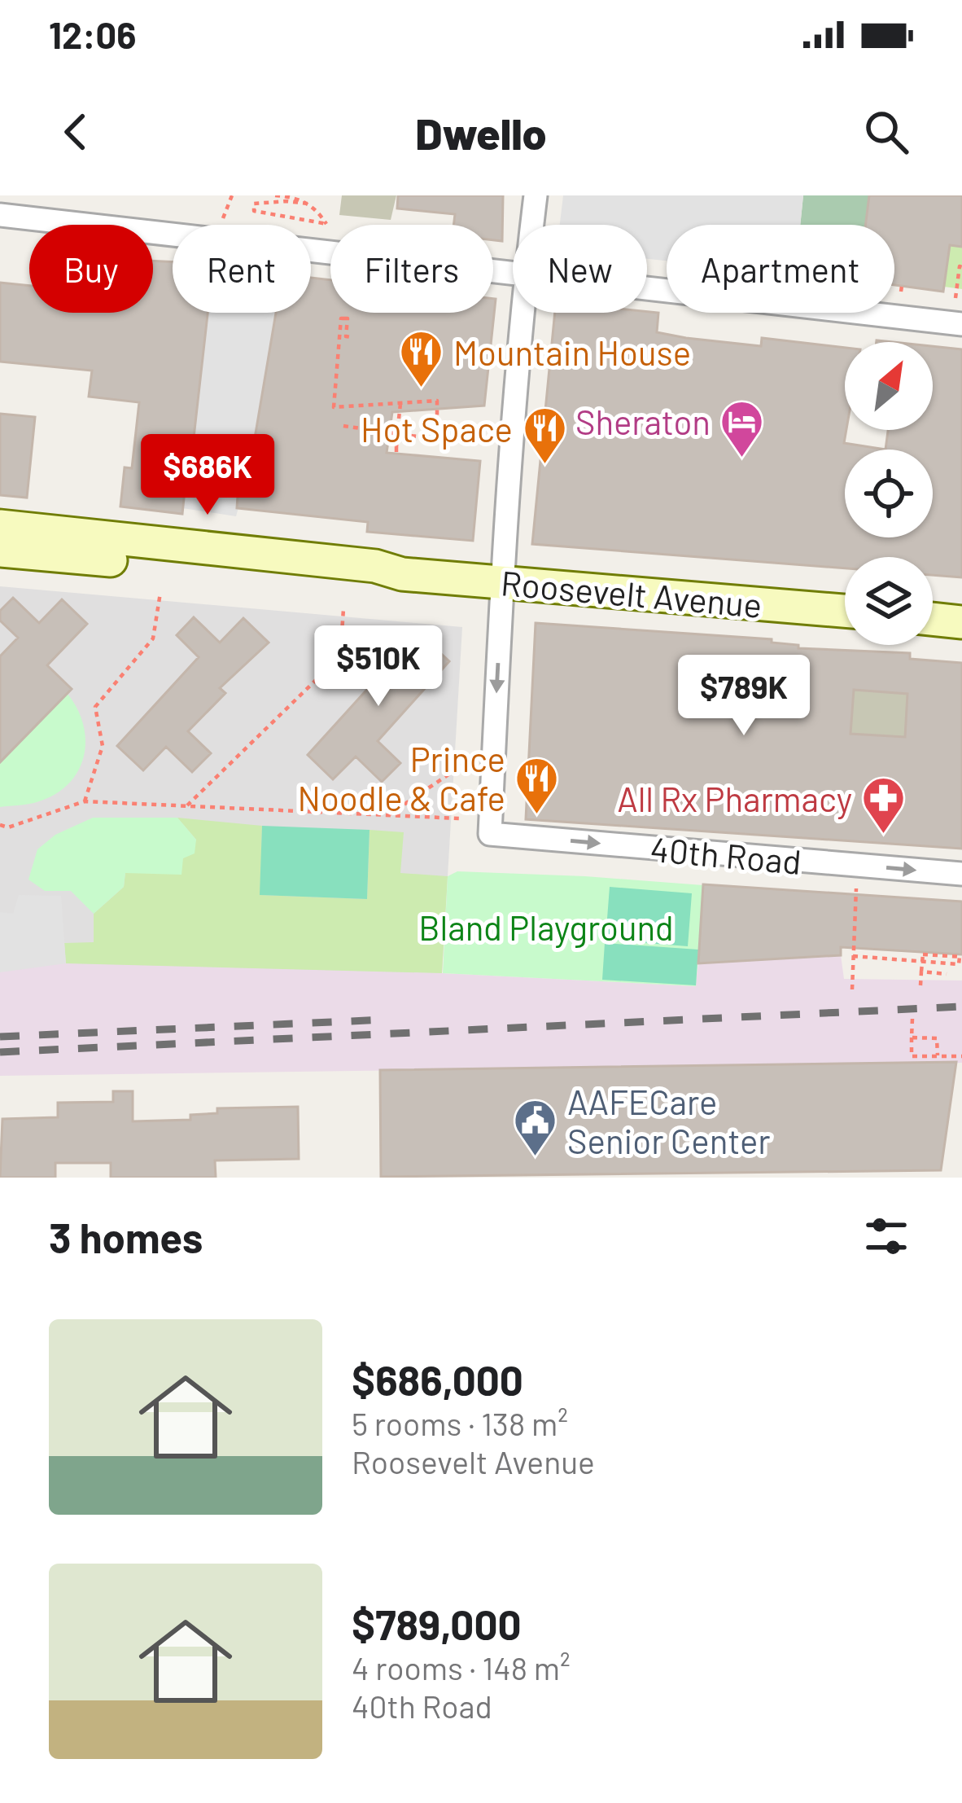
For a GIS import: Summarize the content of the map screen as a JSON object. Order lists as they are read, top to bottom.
{
  "streets": {
    "main road": ["Roosevelt Avenue"],
    "street": ["40th Road"]
  },
  "crossings": [
    ["Roosevelt Avenue", "40th Road"]
  ],
  "parks": ["Bland Playground"],
  "places": {
    "restaurant": ["Mountain House", "Hot Space", "Prince Noodle & Cafe"],
    "hotel": ["Sheraton"],
    "pharmacy": ["All Rx Pharmacy"],
    "public building": ["AAFECare Senior Center"]
  },
  "north": "top right",
  "page": {
    "status": "12:06",
    "header": "Dwello",
    "chip": [
      "Buy",
      "Rent",
      "Filters",
      "New",
      "Apartment"
    ],
    "price": ["$686K", "$510K", "$789K"],
    "heading": "3 homes",
    "list": [
      {
        "name": "$686,000",
        "note": "5 rooms · 138 m² · Roosevelt Avenue"
      },
      {
        "name": "$789,000",
        "note": "4 rooms · 148 m² · 40th Road"
      }
    ]
  }
}
